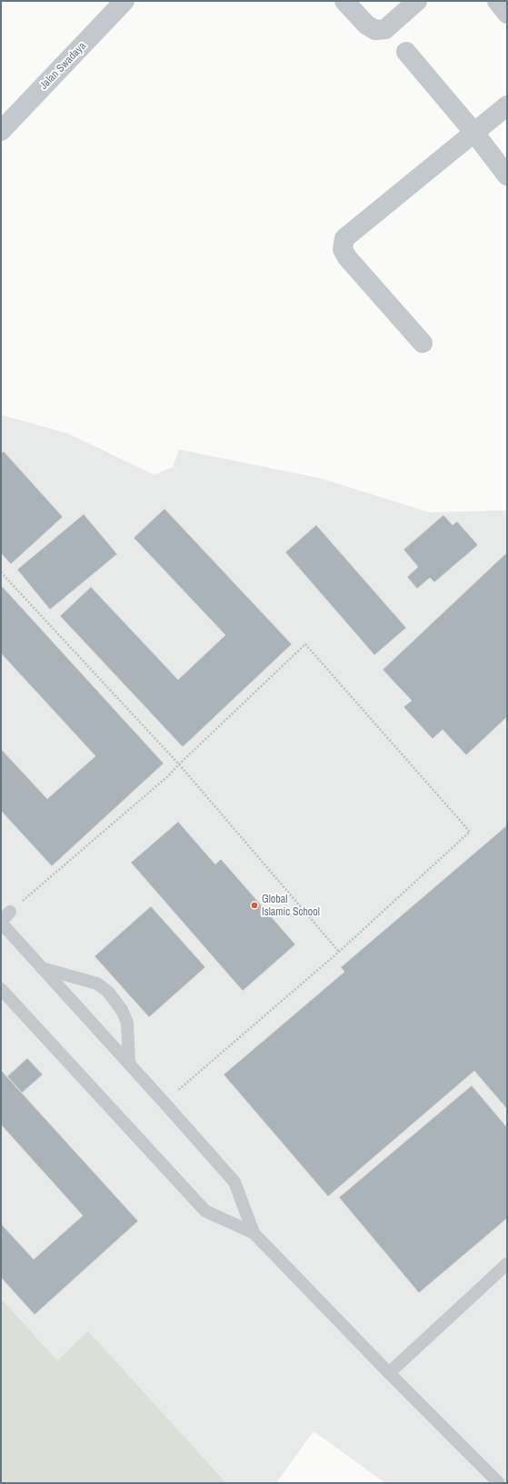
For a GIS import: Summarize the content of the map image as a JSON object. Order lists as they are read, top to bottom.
{
  "streets": {
    "street": ["Jalan Swadaya"]
  },
  "places": ["Global Islamic School"]
}
